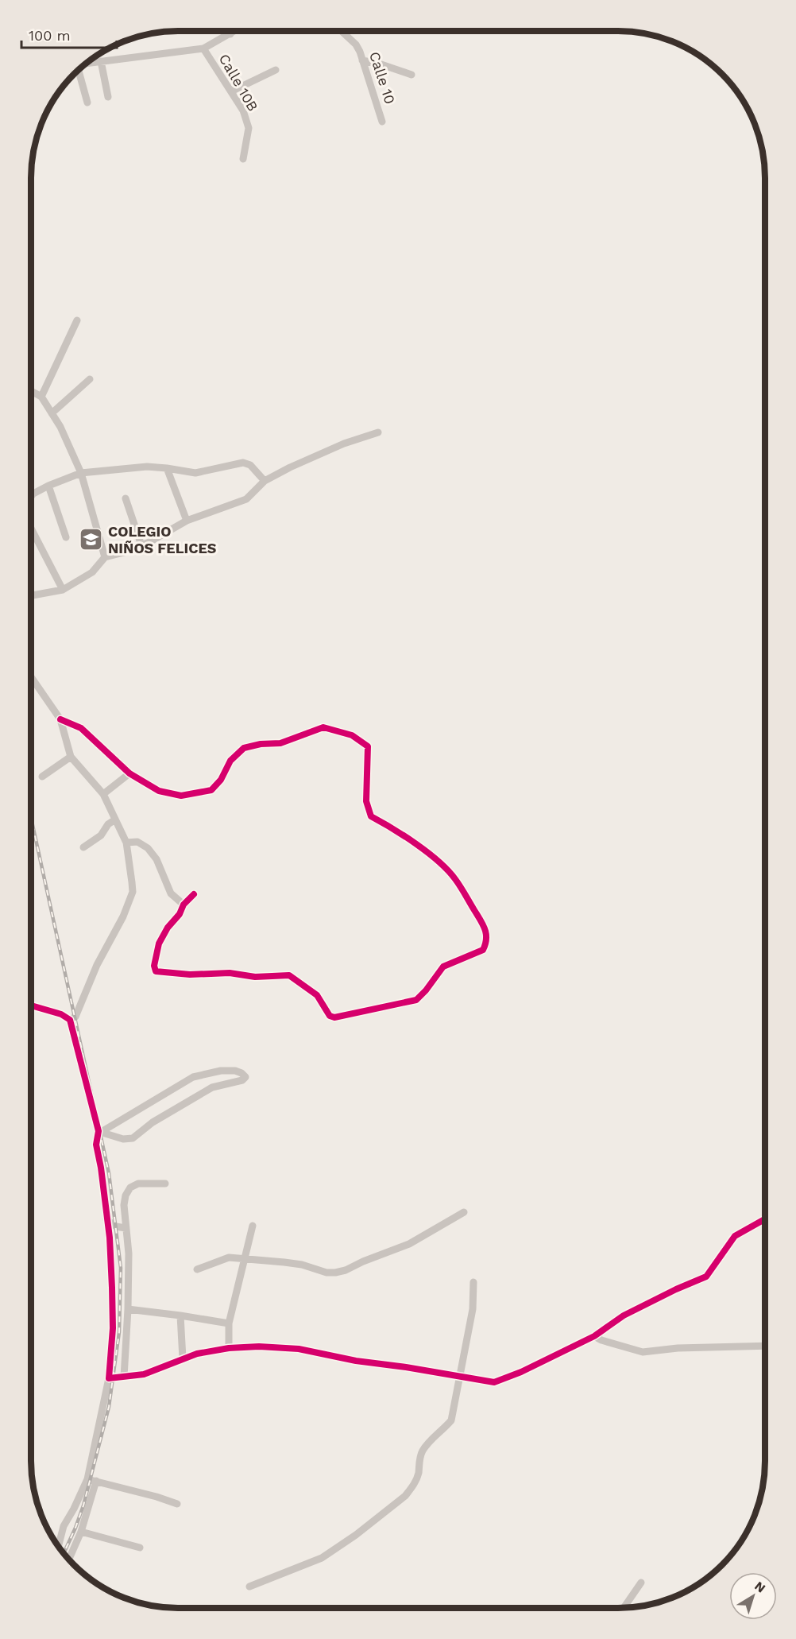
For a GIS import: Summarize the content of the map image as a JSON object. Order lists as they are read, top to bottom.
{
  "streets": {
    "street": ["Calle 10", "Calle 10B"]
  },
  "places": {
    "school or university": ["COLEGIO NIÑOS FELICES"]
  },
  "scale_bar": "100 m",
  "north": "top right"
}
